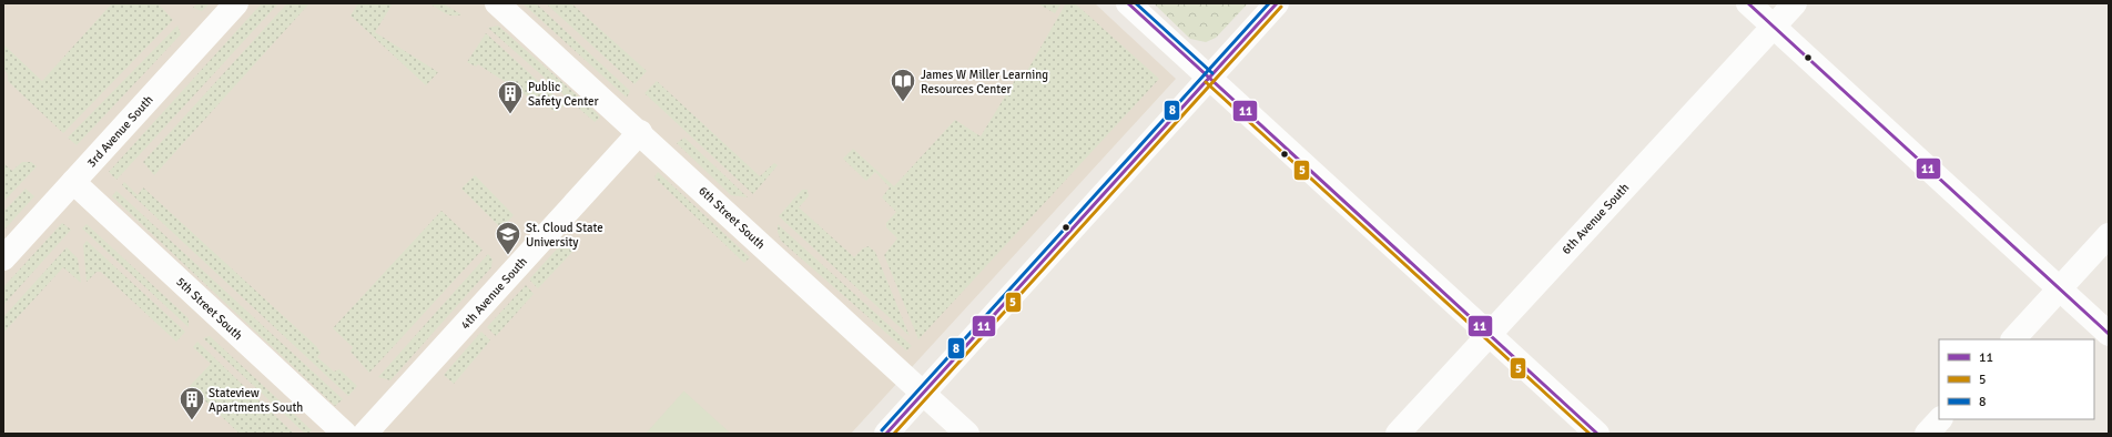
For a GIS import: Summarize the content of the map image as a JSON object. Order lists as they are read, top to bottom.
{
  "streets": {
    "street": [
      "3rd Avenue South",
      "6th Street South",
      "6th Avenue South",
      "4th Avenue South",
      "5th Street South"
    ]
  },
  "crossings": [
    ["3rd Avenue South", "5th Street South"],
    ["6th Street South", "4th Avenue South"]
  ],
  "places": {
    "library": ["James W Miller Learning Resources Center"],
    "building": ["Public Safety Center", "Stateview Apartments South"],
    "school or university": ["St. Cloud State University"]
  },
  "lines": ["transit line 11", "transit line 8", "transit line 5"],
  "legend": ["11", "5", "8"]
}
